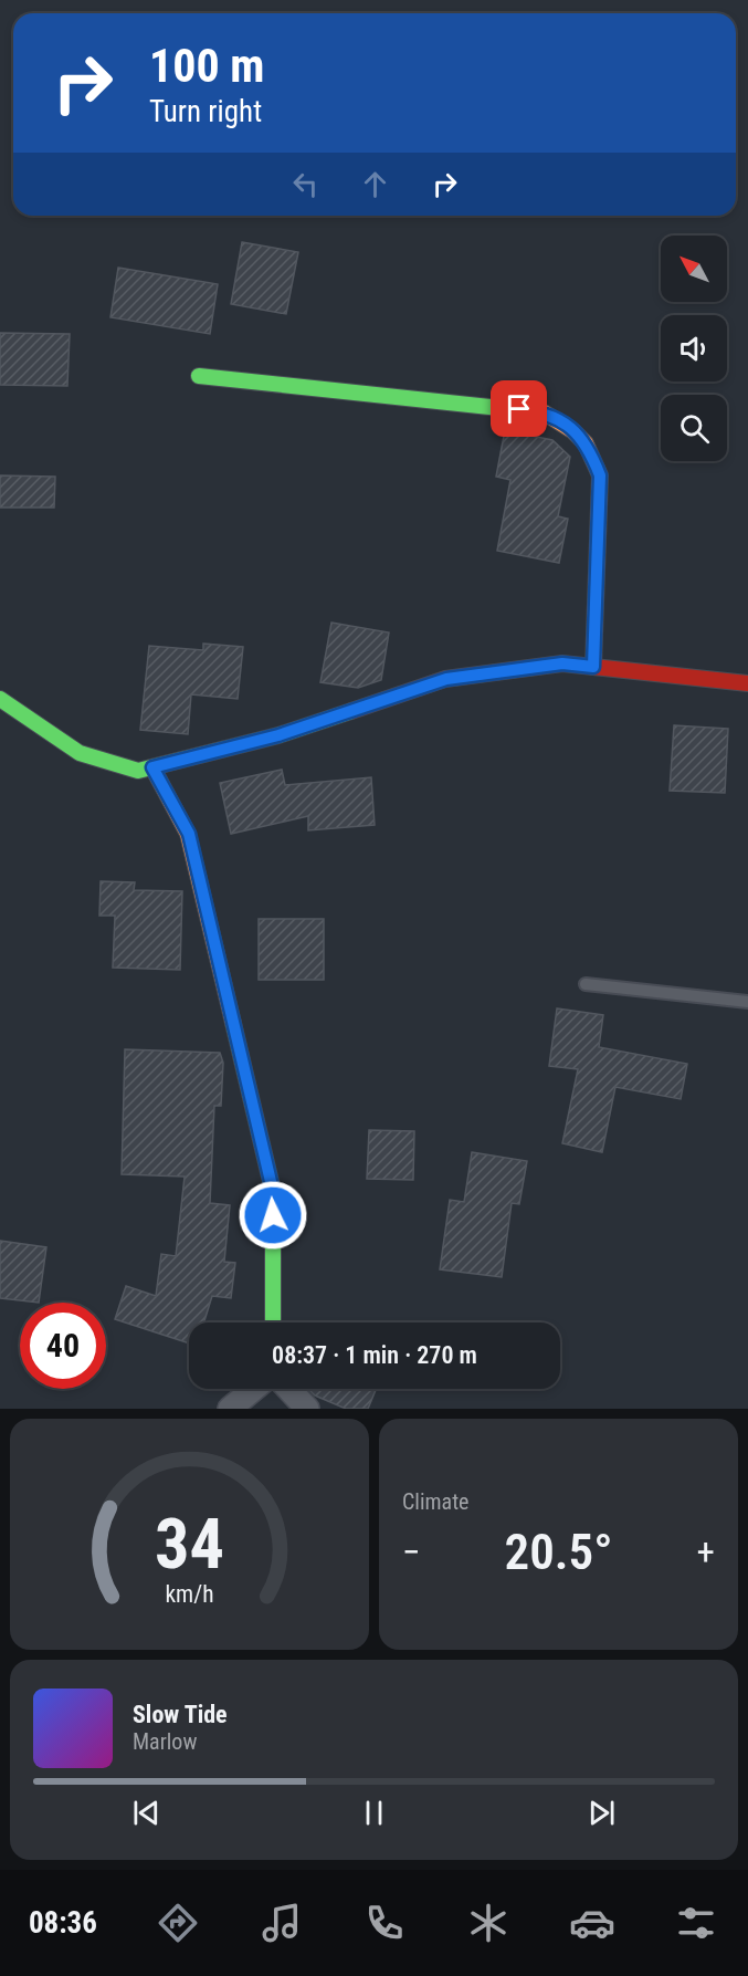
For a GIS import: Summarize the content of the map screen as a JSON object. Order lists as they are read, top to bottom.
{
  "north": "top left",
  "page": {
    "turn": ["100 m", "Turn right"],
    "limit": "40",
    "trip": "08:37 · 1 min · 270 m",
    "tile": "Climate",
    "heat": ["−", "20.5°", "+"],
    "song": ["Slow Tide", "Marlow"],
    "tabs": "08:36",
    "gauge": ["34", "km/h"]
  }
}
